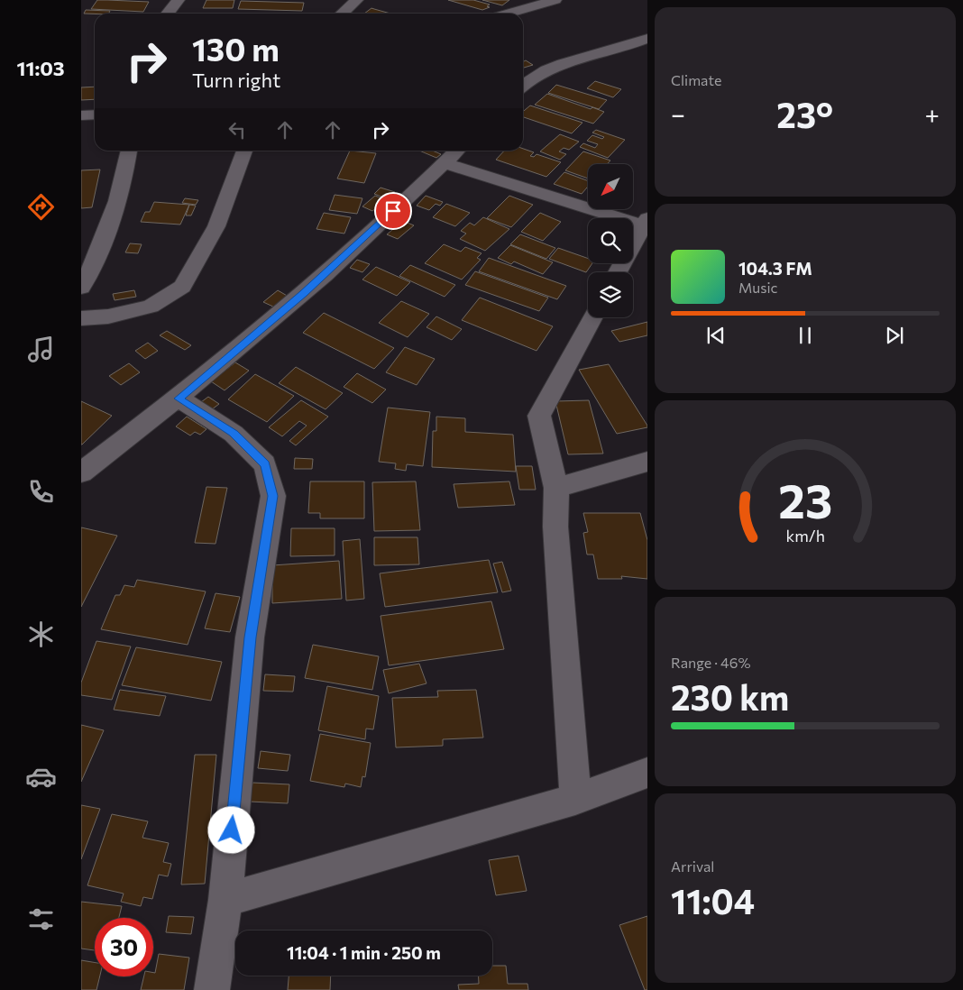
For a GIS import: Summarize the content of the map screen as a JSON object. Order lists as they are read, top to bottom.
{
  "north": "bottom left",
  "page": {
    "tabs": "11:03",
    "tile": [
      "Climate",
      ["Range · 46%", "230 km"],
      ["Arrival", "11:04"]
    ],
    "turn": ["130 m", "Turn right"],
    "heat": ["−", "23°", "+"],
    "song": ["104.3 FM", "Music"],
    "limit": "30",
    "trip": "11:04 · 1 min · 250 m",
    "gauge": ["23", "km/h"]
  }
}
